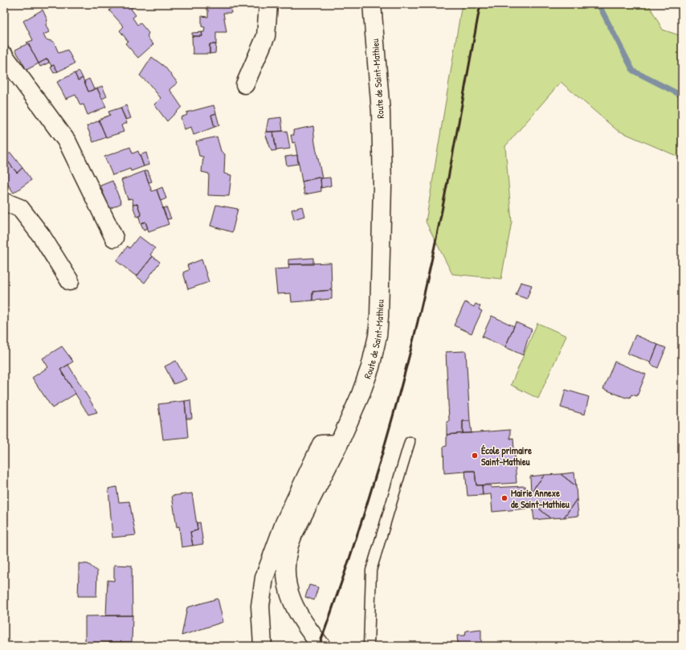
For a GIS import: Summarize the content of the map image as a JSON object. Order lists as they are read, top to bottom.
{
  "streets": {
    "street": ["Route de Saint-Mathieu"]
  },
  "places": ["École primaire Saint-Mathieu", "Mairie Annexe de Saint-Mathieu"]
}
